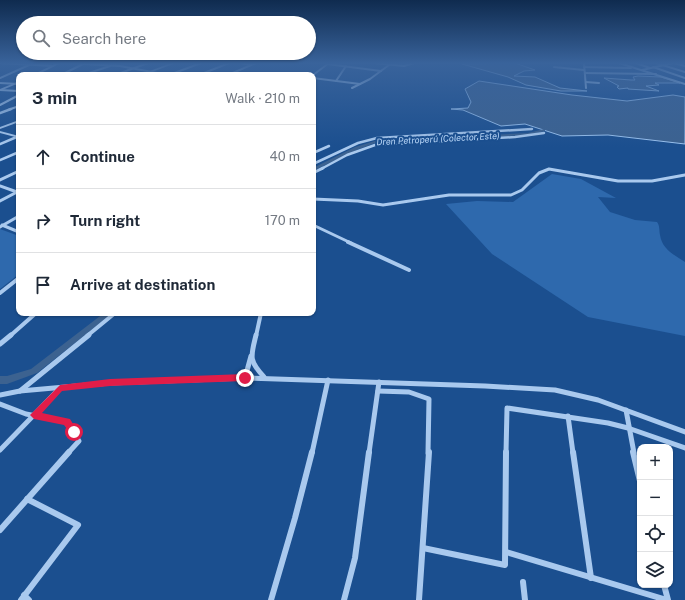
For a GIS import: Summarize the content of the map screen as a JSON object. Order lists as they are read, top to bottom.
{
  "water": ["Dren Petroperú (Colector Este)"],
  "page": {
    "search": "Search here",
    "heading": ["3 min", "Walk · 210 m"],
    "list": [
      ["Continue", "40 m"],
      ["Turn right", "170 m"],
      "Arrive at destination"
    ],
    "map_buttons": ["+", "−"]
  }
}
